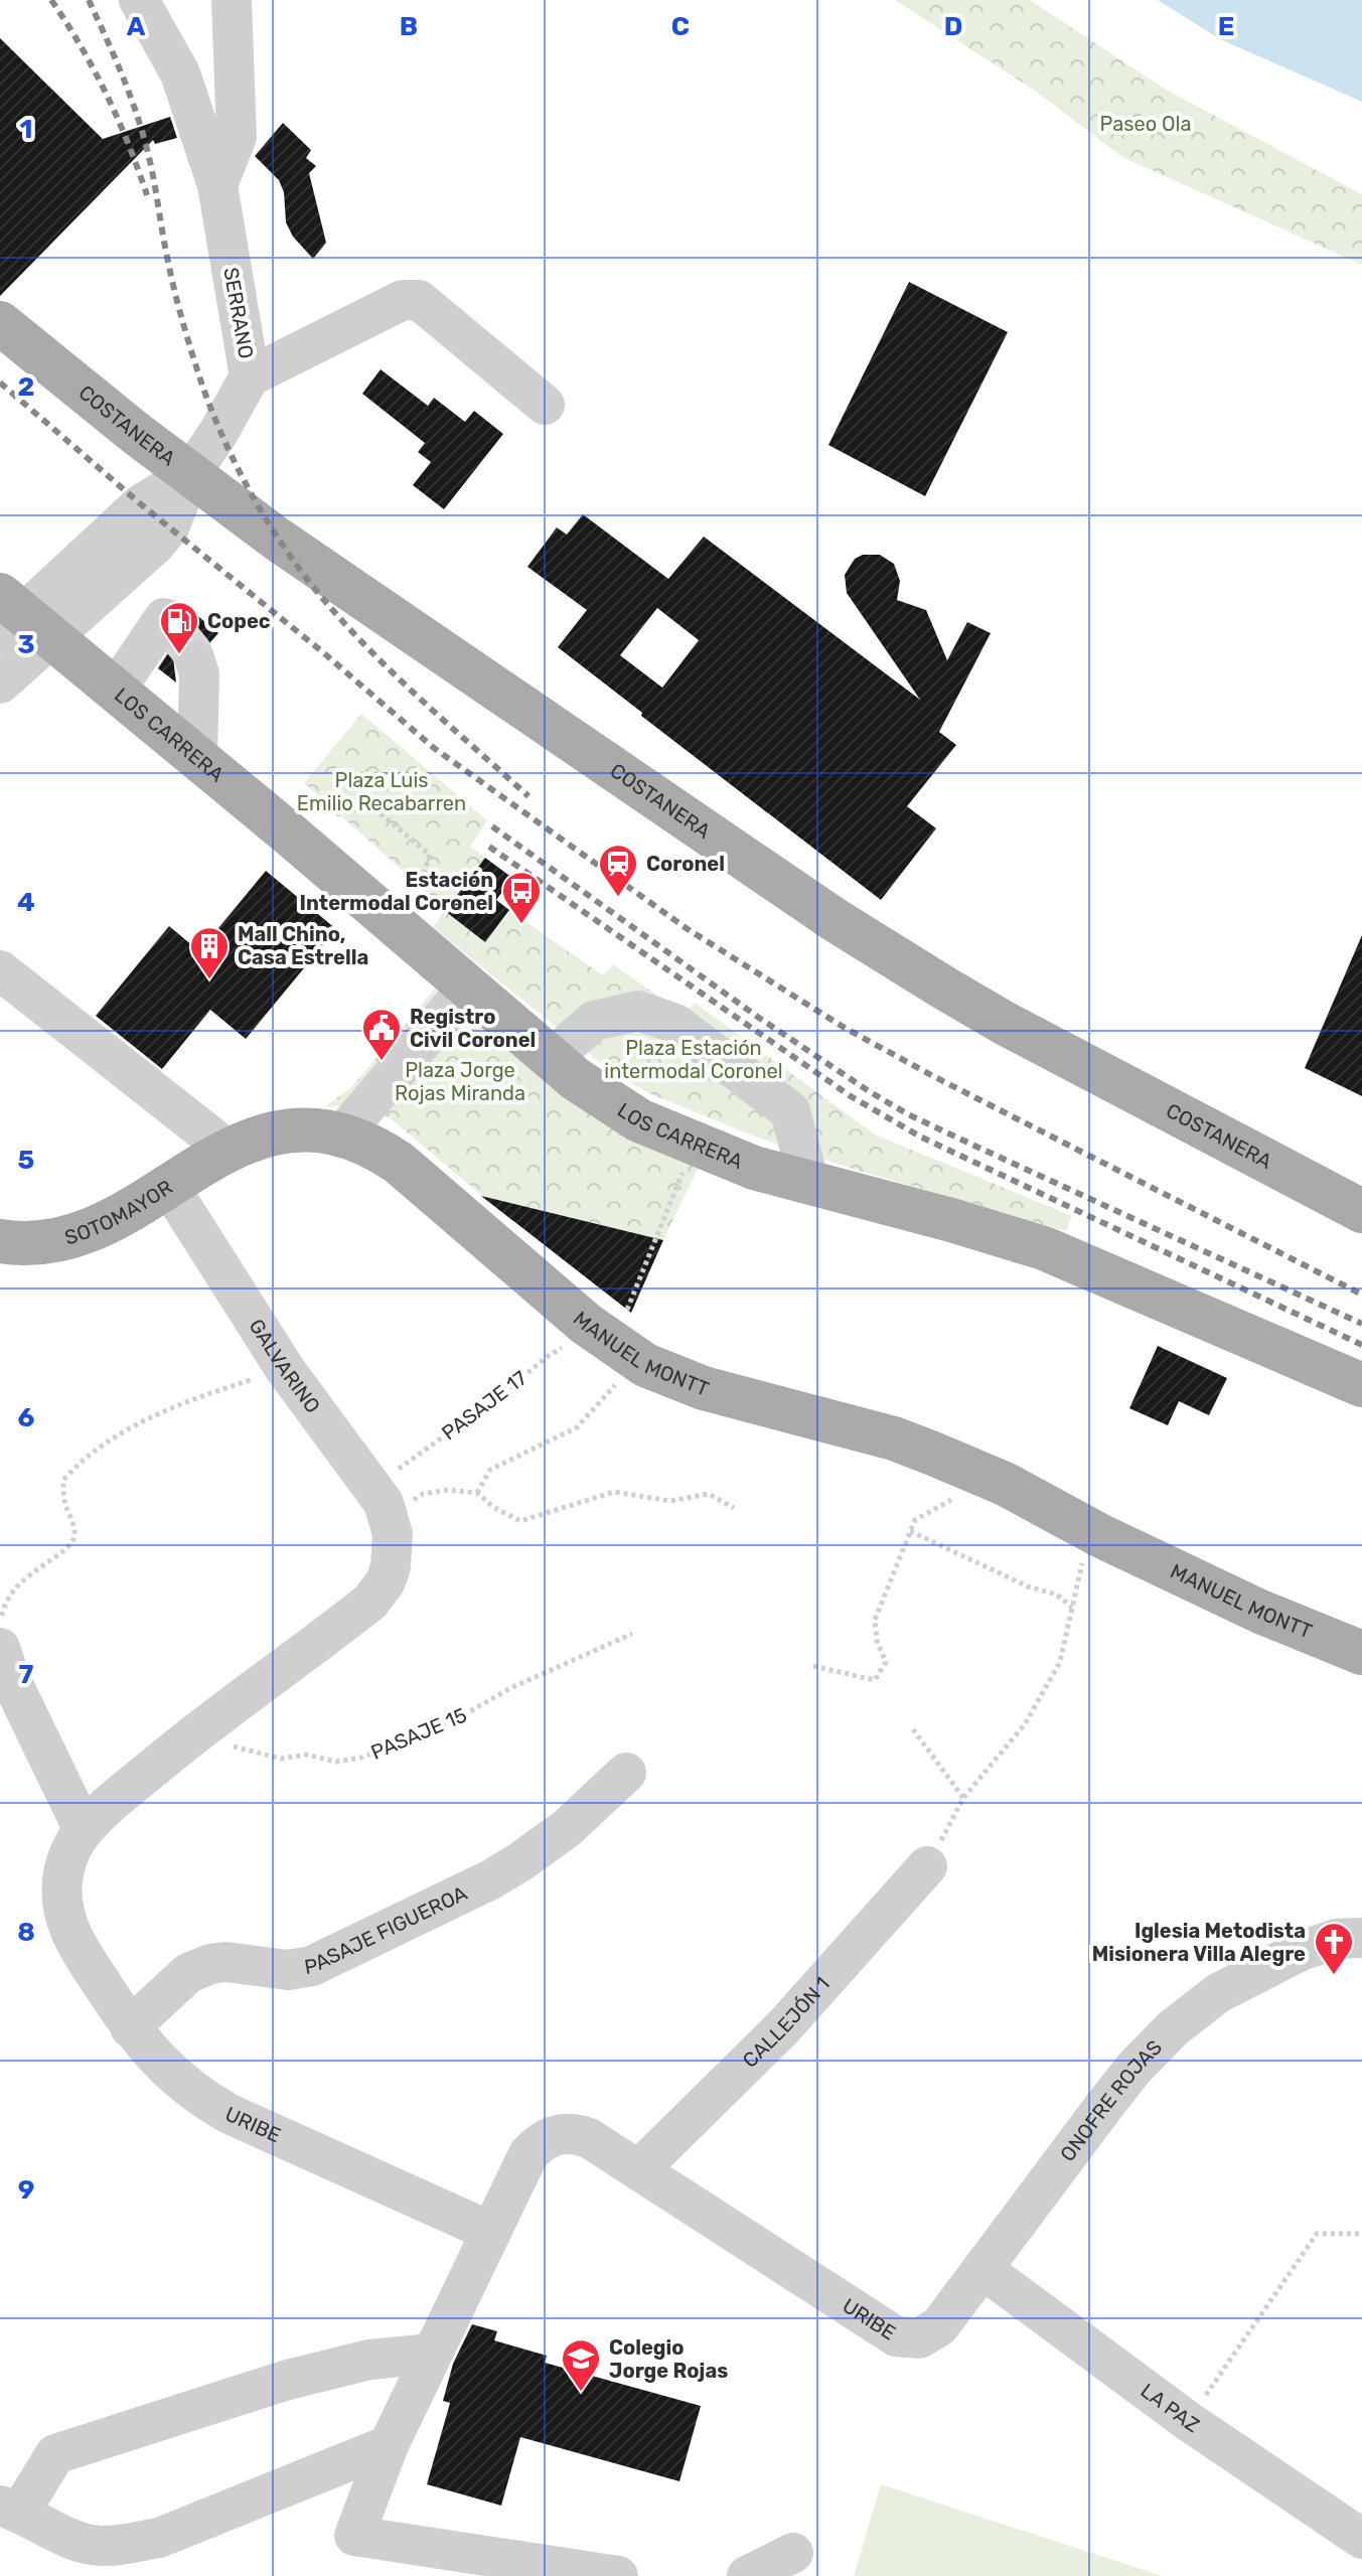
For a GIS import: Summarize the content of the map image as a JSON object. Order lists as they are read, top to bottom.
{
  "streets": {
    "main road": [
      "COSTANERA",
      "LOS CARRERA",
      "SOTOMAYOR",
      "MANUEL MONTT"
    ],
    "street": [
      "SERRANO",
      "GALVARINO",
      "PASAJE FIGUEROA",
      "CALLEJÓN 1",
      "ONOFRE ROJAS",
      "URIBE",
      "LA PAZ"
    ],
    "path": ["PASAJE 17", "PASAJE 15"]
  },
  "crossings": [
    ["SERRANO", "COSTANERA"],
    ["SERRANO", "LOS CARRERA"],
    ["SOTOMAYOR", "MANUEL MONTT"],
    ["SOTOMAYOR", "GALVARINO"],
    ["MANUEL MONTT", "PASAJE 17"],
    ["GALVARINO", "URIBE"],
    ["PASAJE 15", "URIBE"],
    ["PASAJE FIGUEROA", "URIBE"],
    ["CALLEJÓN 1", "URIBE"],
    ["ONOFRE ROJAS", "URIBE"],
    ["ONOFRE ROJAS", "LA PAZ"]
  ],
  "parks": [
    "Paseo Ola",
    "Plaza Luis Emilio Recabarren",
    "Plaza Estación intermodal Coronel",
    "Plaza Jorge Rojas Miranda"
  ],
  "places": {
    "fuel station": ["Copec"],
    "station": ["Coronel"],
    "bus stop": ["Estación Intermodal Coronel"],
    "building": ["Mall Chino, Casa Estrella"],
    "public building": ["Registro Civil Coronel"],
    "church": ["Iglesia Metodista Misionera Villa Alegre"],
    "school or university": ["Colegio Jorge Rojas"]
  },
  "grid": {
    "columns": [
      "A",
      "B",
      "C",
      "D",
      "E"
    ],
    "rows": [
      "1",
      "2",
      "3",
      "4",
      "5",
      "6",
      "7",
      "8",
      "9"
    ]
  }
}
